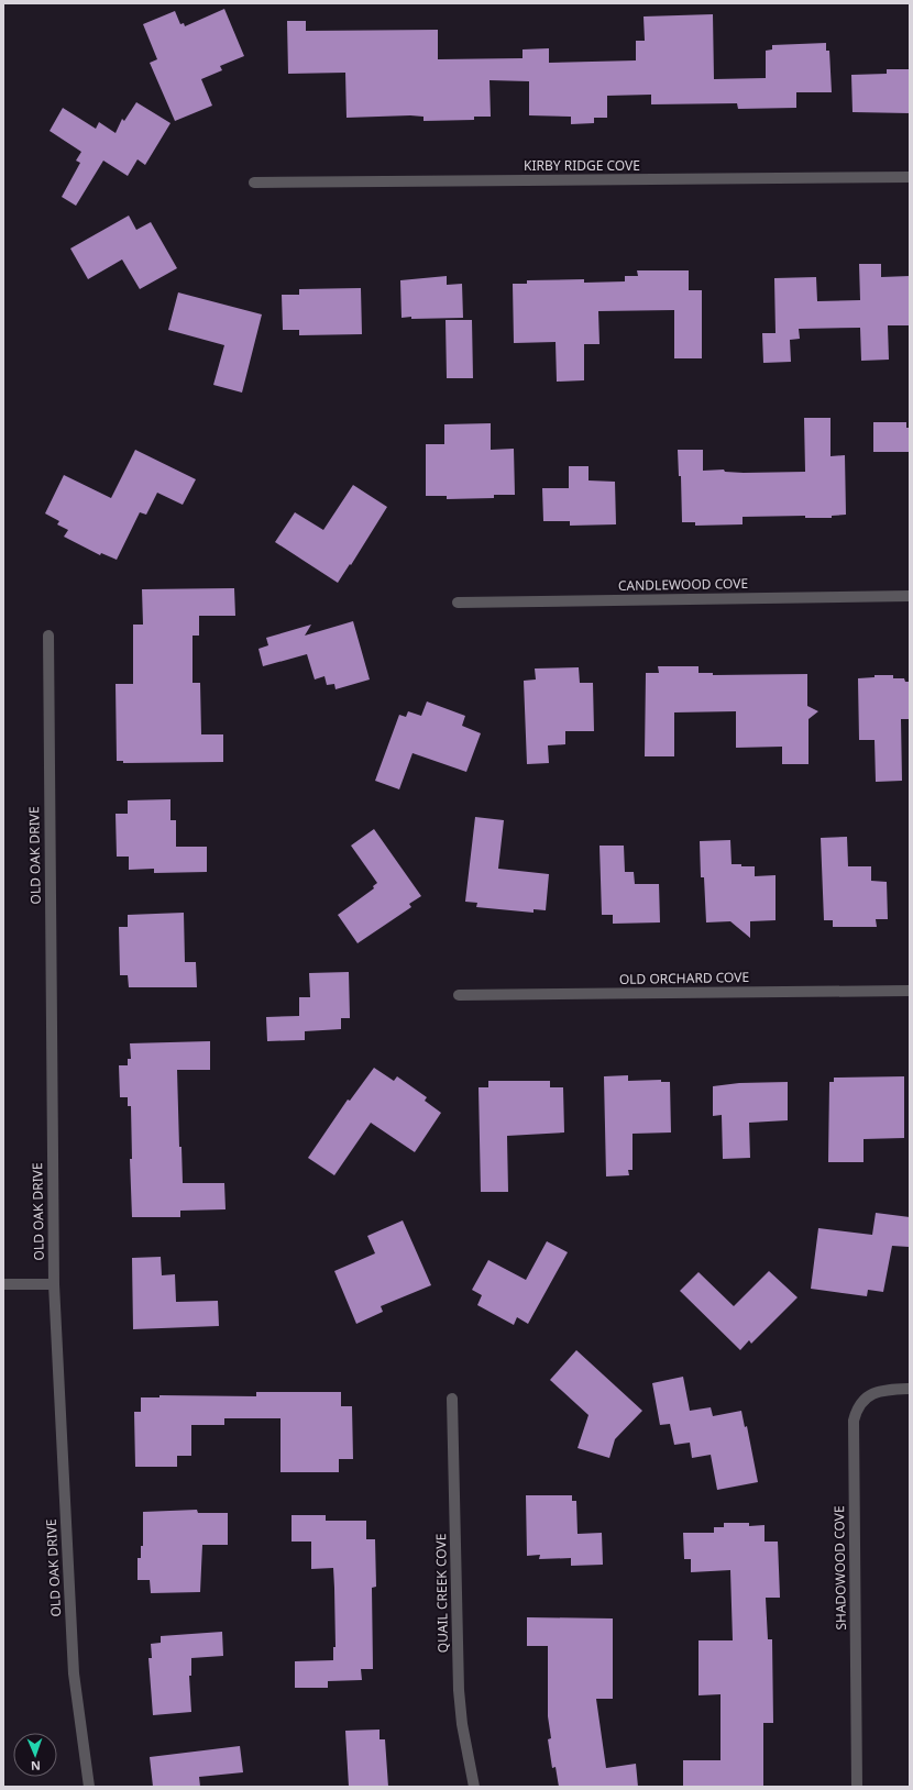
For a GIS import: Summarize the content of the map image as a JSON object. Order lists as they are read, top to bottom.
{
  "streets": {
    "street": [
      "KIRBY RIDGE COVE",
      "CANDLEWOOD COVE",
      "OLD OAK DRIVE",
      "OLD ORCHARD COVE",
      "SHADOWOOD COVE",
      "QUAIL CREEK COVE"
    ]
  },
  "north": "bottom"
}
